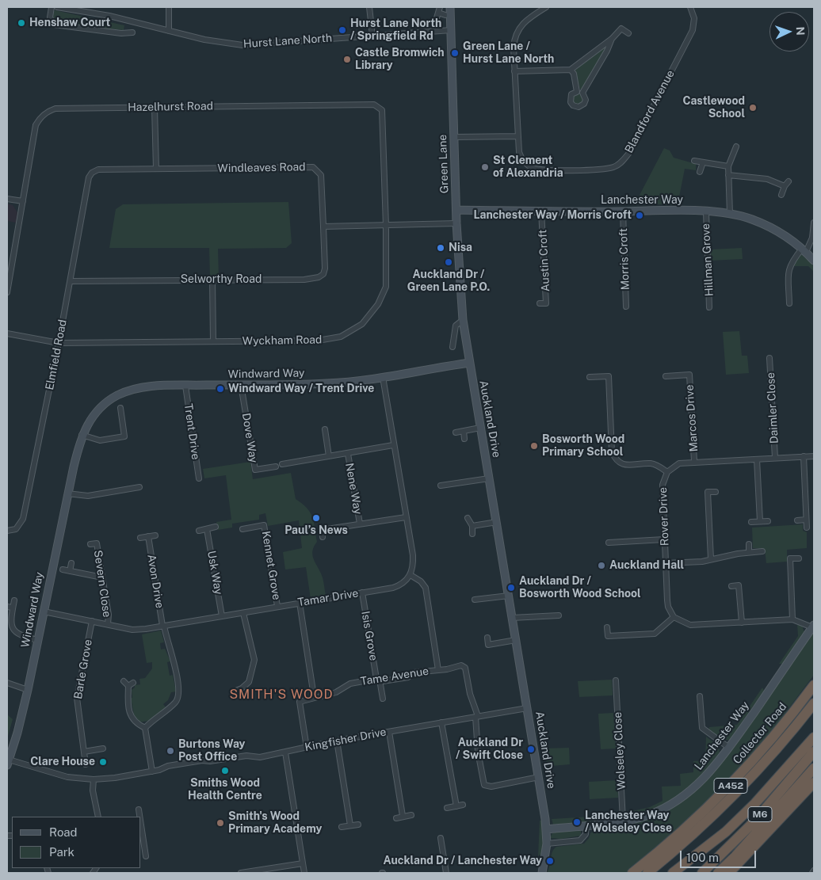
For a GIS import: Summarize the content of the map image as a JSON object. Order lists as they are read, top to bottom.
{
  "streets": {
    "highway": ["Collector Road", "A452", "M6"],
    "street": [
      "Hurst Lane North",
      "Hazelhurst Road",
      "Blandford Avenue",
      "Green Lane",
      "Windleaves Road",
      "Lanchester Way",
      "Morris Croft",
      "Hillman Grove",
      "Austin Croft",
      "Selworthy Road",
      "Wyckham Road",
      "Elmfield Road",
      "Windward Way",
      "Daimler Close",
      "Marcos Drive",
      "Auckland Drive",
      "Trent Drive",
      "Dove Way",
      "Nene Way",
      "Rover Drive",
      "Kennet Grove",
      "Usk Way",
      "Avon Drive",
      "Severn Close",
      "Tamar Drive",
      "Isis Grove",
      "Barle Grove",
      "Tame Avenue",
      "Kingfisher Drive",
      "Wolseley Close"
    ]
  },
  "crossings": [
    ["Hurst Lane North", "Green Lane"],
    ["Hazelhurst Road", "Wyckham Road"],
    ["Green Lane", "Lanchester Way"],
    ["Green Lane", "Windward Way"],
    ["Green Lane", "Auckland Drive"],
    ["Windleaves Road", "Selworthy Road"],
    ["Windleaves Road", "Elmfield Road"],
    ["Lanchester Way", "Morris Croft"],
    ["Lanchester Way", "Hillman Grove"],
    ["Lanchester Way", "Austin Croft"],
    ["Lanchester Way", "Auckland Drive"],
    ["Lanchester Way", "Wolseley Close"],
    ["Selworthy Road", "Elmfield Road"],
    ["Wyckham Road", "Elmfield Road"],
    ["Windward Way", "Auckland Drive"],
    ["Windward Way", "Trent Drive"],
    ["Windward Way", "Dove Way"],
    ["Windward Way", "Tamar Drive"],
    ["Windward Way", "Kingfisher Drive"],
    ["Daimler Close", "Rover Drive"],
    ["Marcos Drive", "Rover Drive"],
    ["Auckland Drive", "Kingfisher Drive"],
    ["Kennet Grove", "Tamar Drive"],
    ["Usk Way", "Tamar Drive"],
    ["Avon Drive", "Tamar Drive"],
    ["Severn Close", "Tamar Drive"],
    ["Tamar Drive", "Isis Grove"],
    ["Tamar Drive", "Barle Grove"],
    ["Isis Grove", "Tame Avenue"],
    ["Tame Avenue", "Kingfisher Drive"]
  ],
  "districts": ["SMITH'S WOOD"],
  "places": [
    "Henshaw Court",
    "Hurst Lane North / Springfield Rd",
    "Green Lane / Hurst Lane North",
    "Castle Bromwich Library",
    "Castlewood School",
    "St Clement of Alexandria",
    "Lanchester Way / Morris Croft",
    "Nisa",
    "Auckland Dr / Green Lane P.O.",
    "Windward Way / Trent Drive",
    "Bosworth Wood Primary School",
    "Paul’s News",
    "Auckland Hall",
    "Auckland Dr / Bosworth Wood School",
    "Auckland Dr / Swift Close",
    "Burtons Way Post Office",
    "Clare House",
    "Smiths Wood Health Centre",
    "Lanchester Way / Wolseley Close",
    "Smith's Wood Primary Academy",
    "Auckland Dr / Lanchester Way"
  ],
  "legend": ["Road", "Park"],
  "scale_bar": "100 m",
  "north": "right"
}
